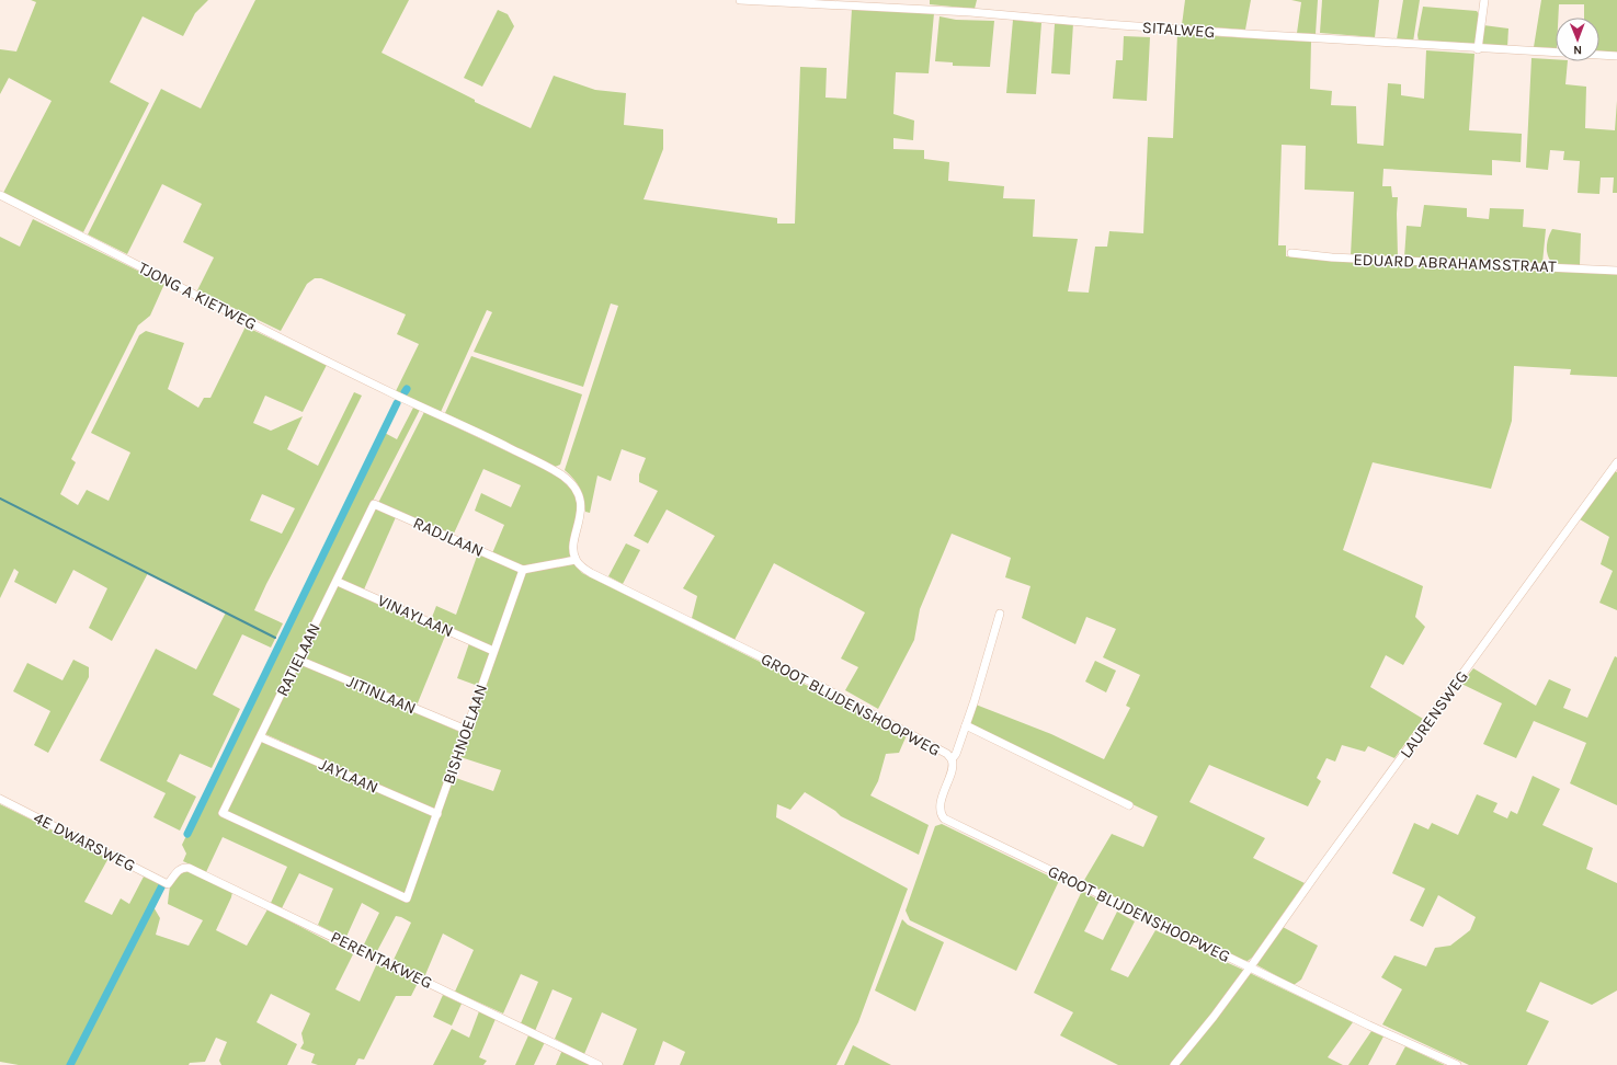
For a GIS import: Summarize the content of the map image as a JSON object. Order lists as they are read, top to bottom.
{
  "streets": {
    "street": [
      "SITALWEG",
      "EDUARD ABRAHAMSSTRAAT",
      "TJONG A KIETWEG",
      "RADJLAAN",
      "VINAYLAAN",
      "RATIELAAN",
      "JITINLAAN",
      "GROOT BLIJDENSHOOPWEG",
      "LAURENSWEG",
      "BISHNOELAAN",
      "JAYLAAN",
      "4E DWARSWEG",
      "PERENTAKWEG"
    ]
  },
  "crossings": [
    ["TJONG A KIETWEG", "GROOT BLIJDENSHOOPWEG"],
    ["RADJLAAN", "RATIELAAN"],
    ["RADJLAAN", "BISHNOELAAN"],
    ["VINAYLAAN", "RATIELAAN"],
    ["VINAYLAAN", "BISHNOELAAN"],
    ["RATIELAAN", "JITINLAAN"],
    ["RATIELAAN", "BISHNOELAAN"],
    ["RATIELAAN", "JAYLAAN"],
    ["JITINLAAN", "BISHNOELAAN"],
    ["GROOT BLIJDENSHOOPWEG", "LAURENSWEG"],
    ["BISHNOELAAN", "JAYLAAN"],
    ["4E DWARSWEG", "PERENTAKWEG"]
  ],
  "north": "bottom"
}
